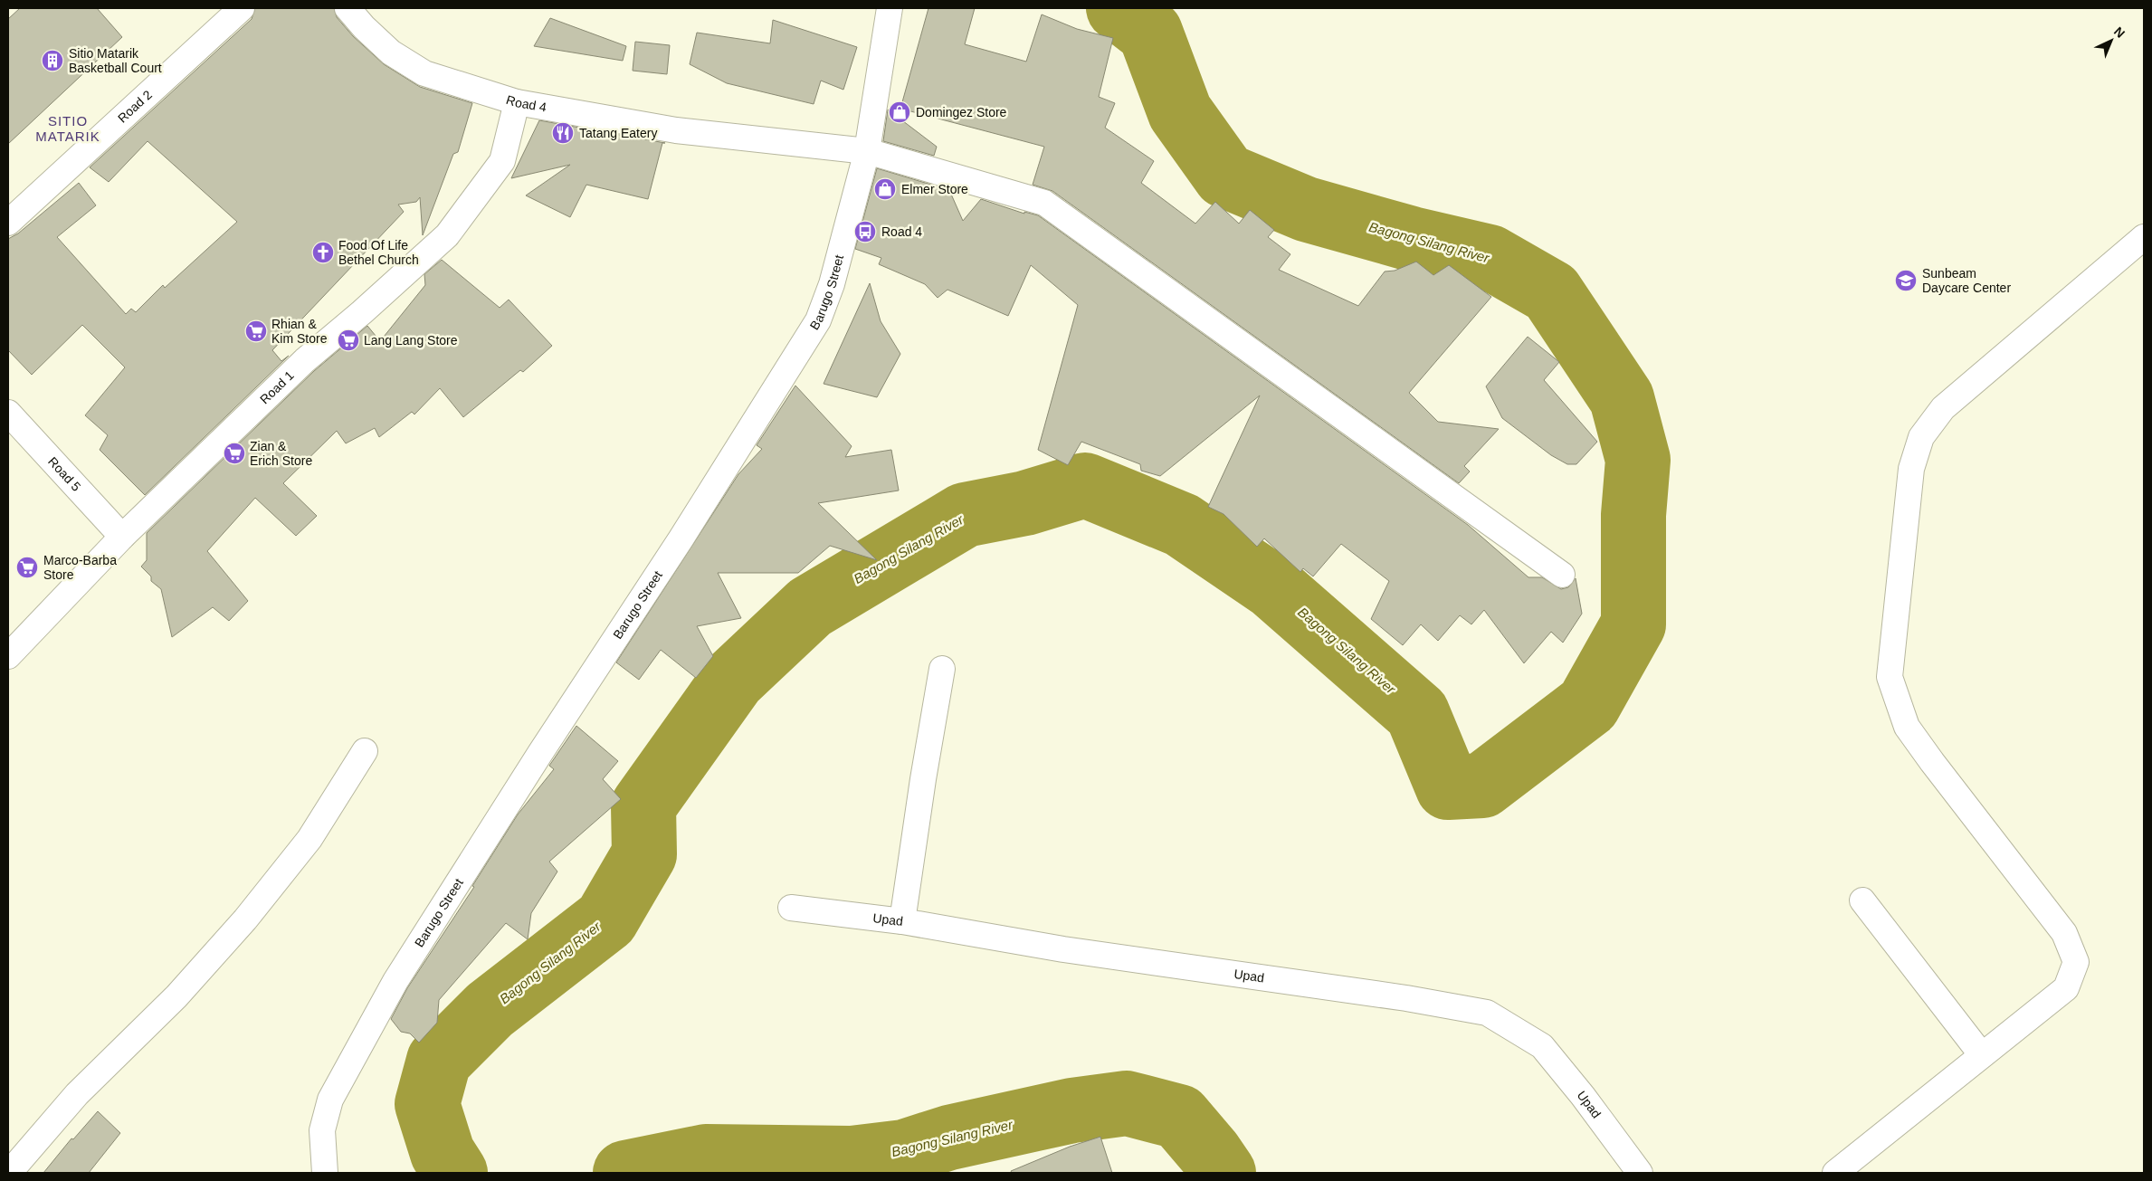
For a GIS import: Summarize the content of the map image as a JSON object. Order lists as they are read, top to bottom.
{
  "streets": {
    "street": [
      "Road 4",
      "Road 2",
      "Barugo Street",
      "Road 1",
      "Road 5",
      "Upad"
    ]
  },
  "crossings": [
    ["Road 4", "Barugo Street"],
    ["Road 4", "Road 1"],
    ["Road 1", "Road 5"]
  ],
  "districts": ["SITIO MATARIK"],
  "water": ["Bagong Silang River"],
  "places": {
    "building": ["Sitio Matarik Basketball Court"],
    "shop": ["Domingez Store", "Elmer Store"],
    "restaurant": ["Tatang Eatery"],
    "bus stop": ["Road 4"],
    "church": ["Food Of Life Bethel Church"],
    "school or university": ["Sunbeam Daycare Center"],
    "supermarket": [
      "Rhian & Kim Store",
      "Lang Lang Store",
      "Zian & Erich Store",
      "Marco-Barba Store"
    ]
  },
  "north": "top right"
}
